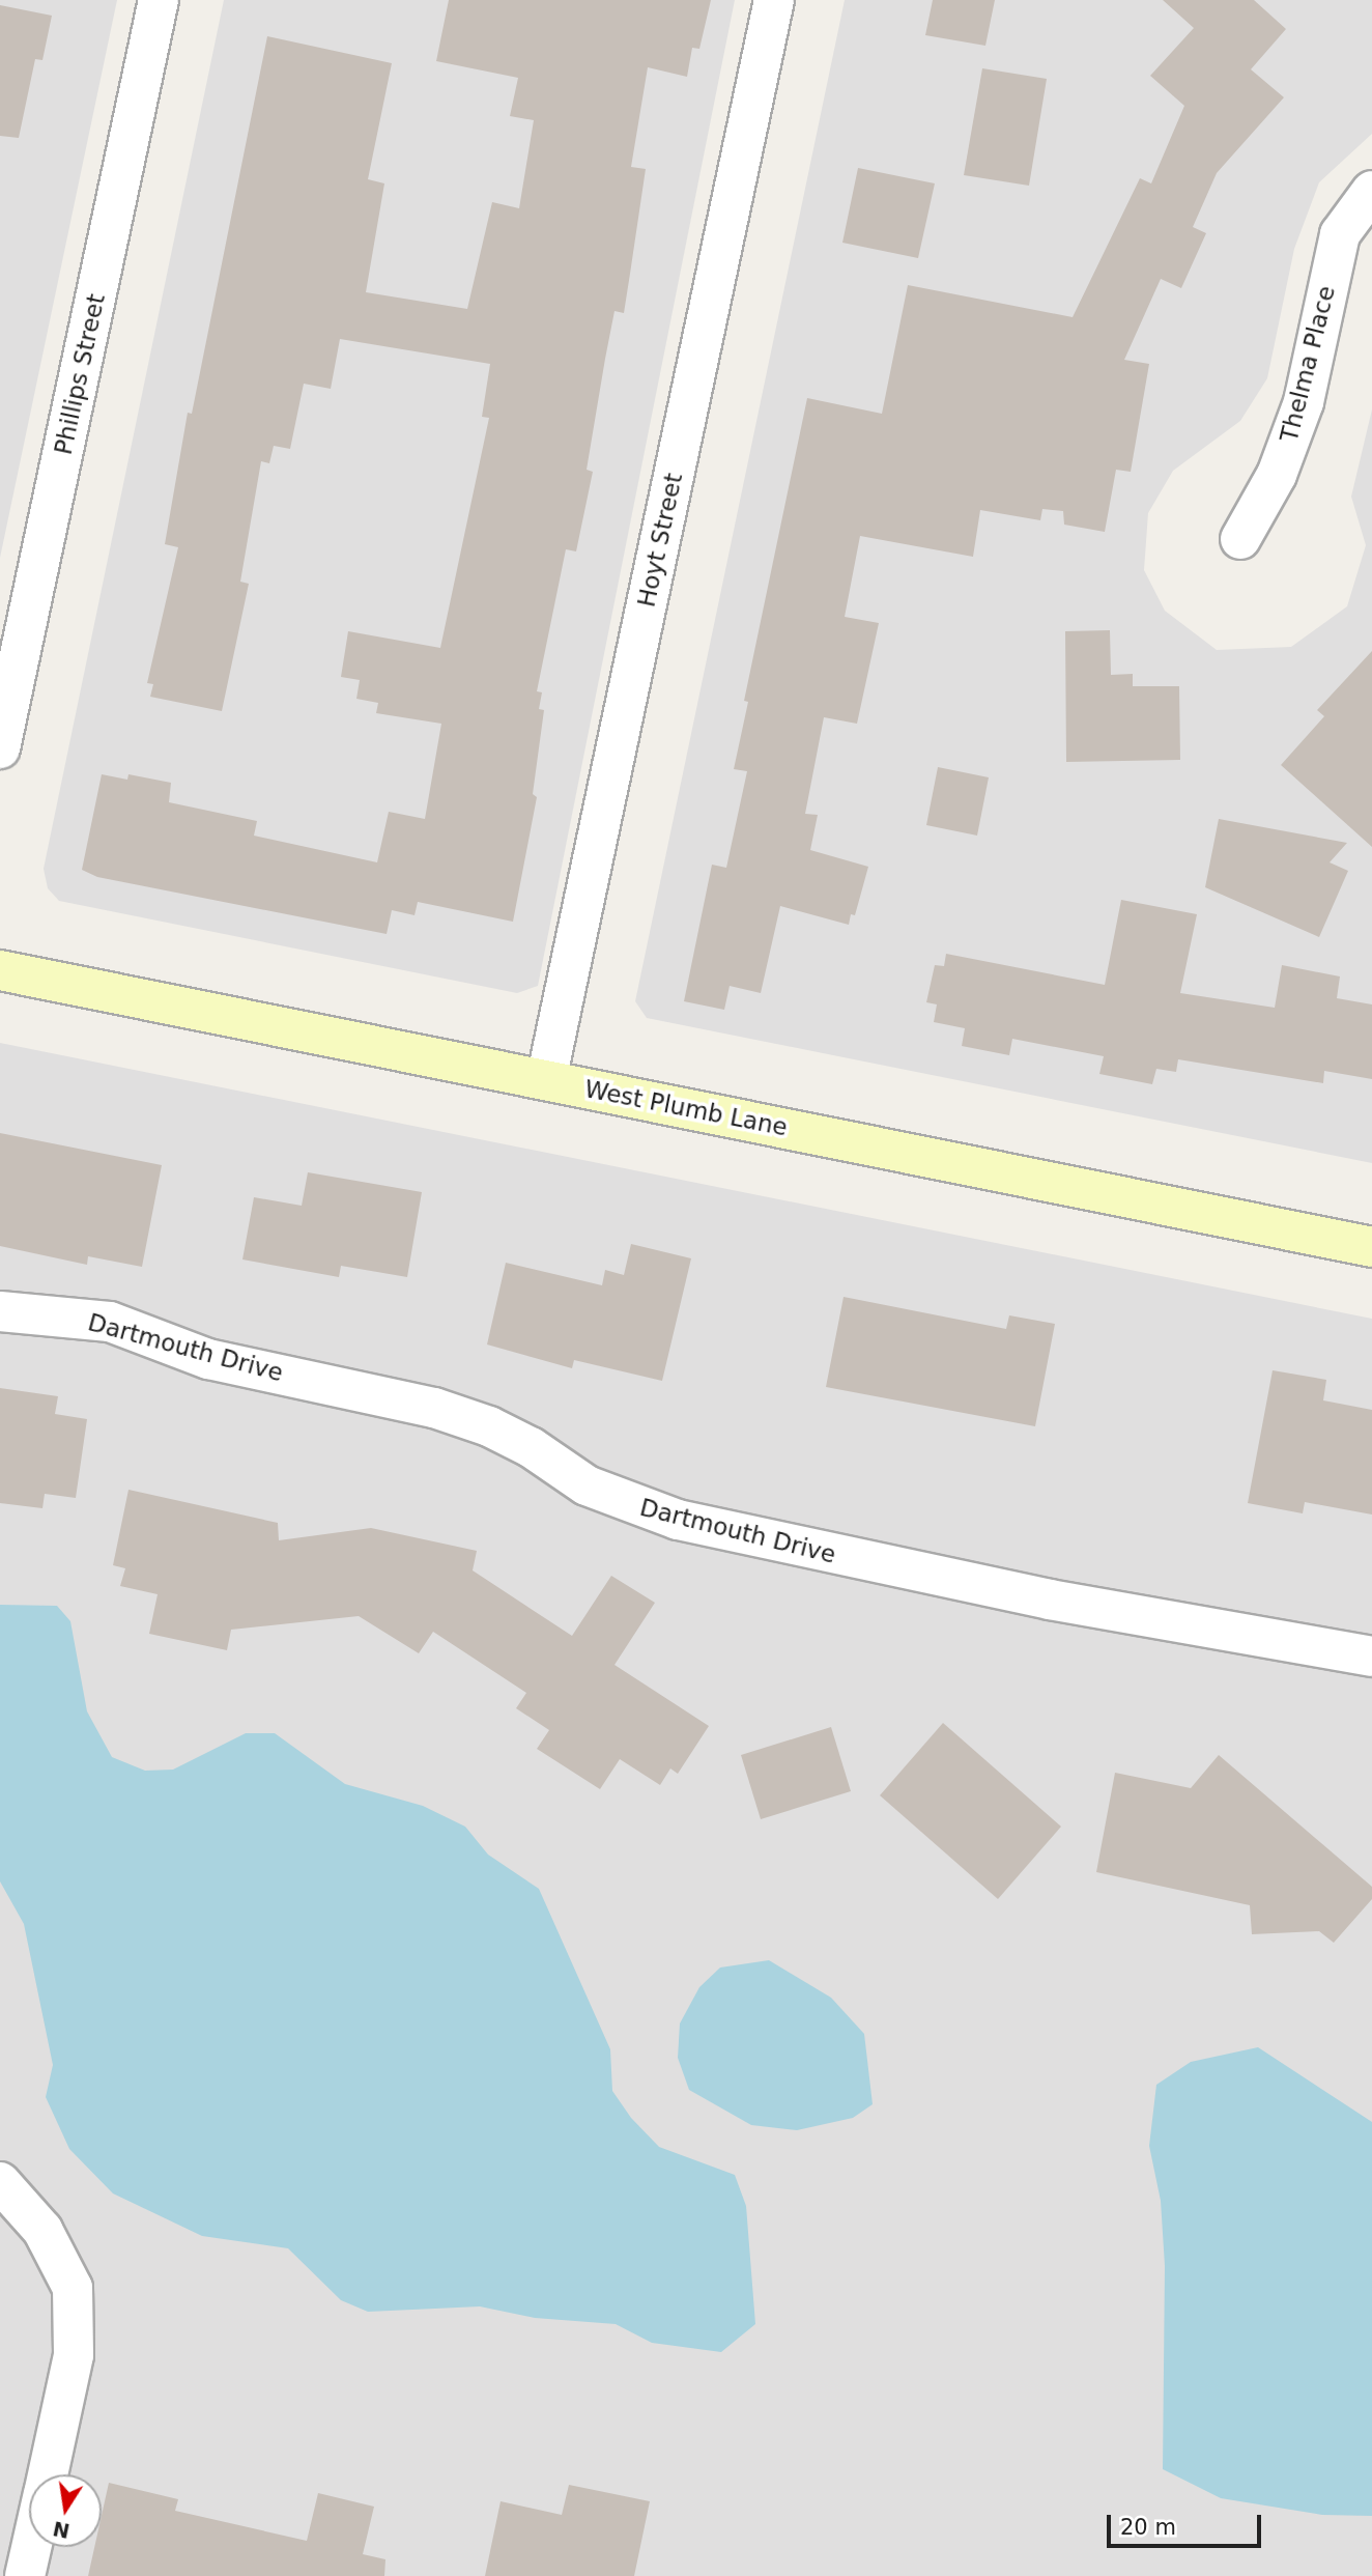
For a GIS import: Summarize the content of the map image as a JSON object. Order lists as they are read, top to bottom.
{
  "streets": {
    "main road": ["West Plumb Lane"],
    "street": [
      "Thelma Place",
      "Phillips Street",
      "Hoyt Street",
      "Dartmouth Drive"
    ]
  },
  "crossings": [
    ["Hoyt Street", "West Plumb Lane"]
  ],
  "scale_bar": "20 m",
  "north": "bottom"
}
